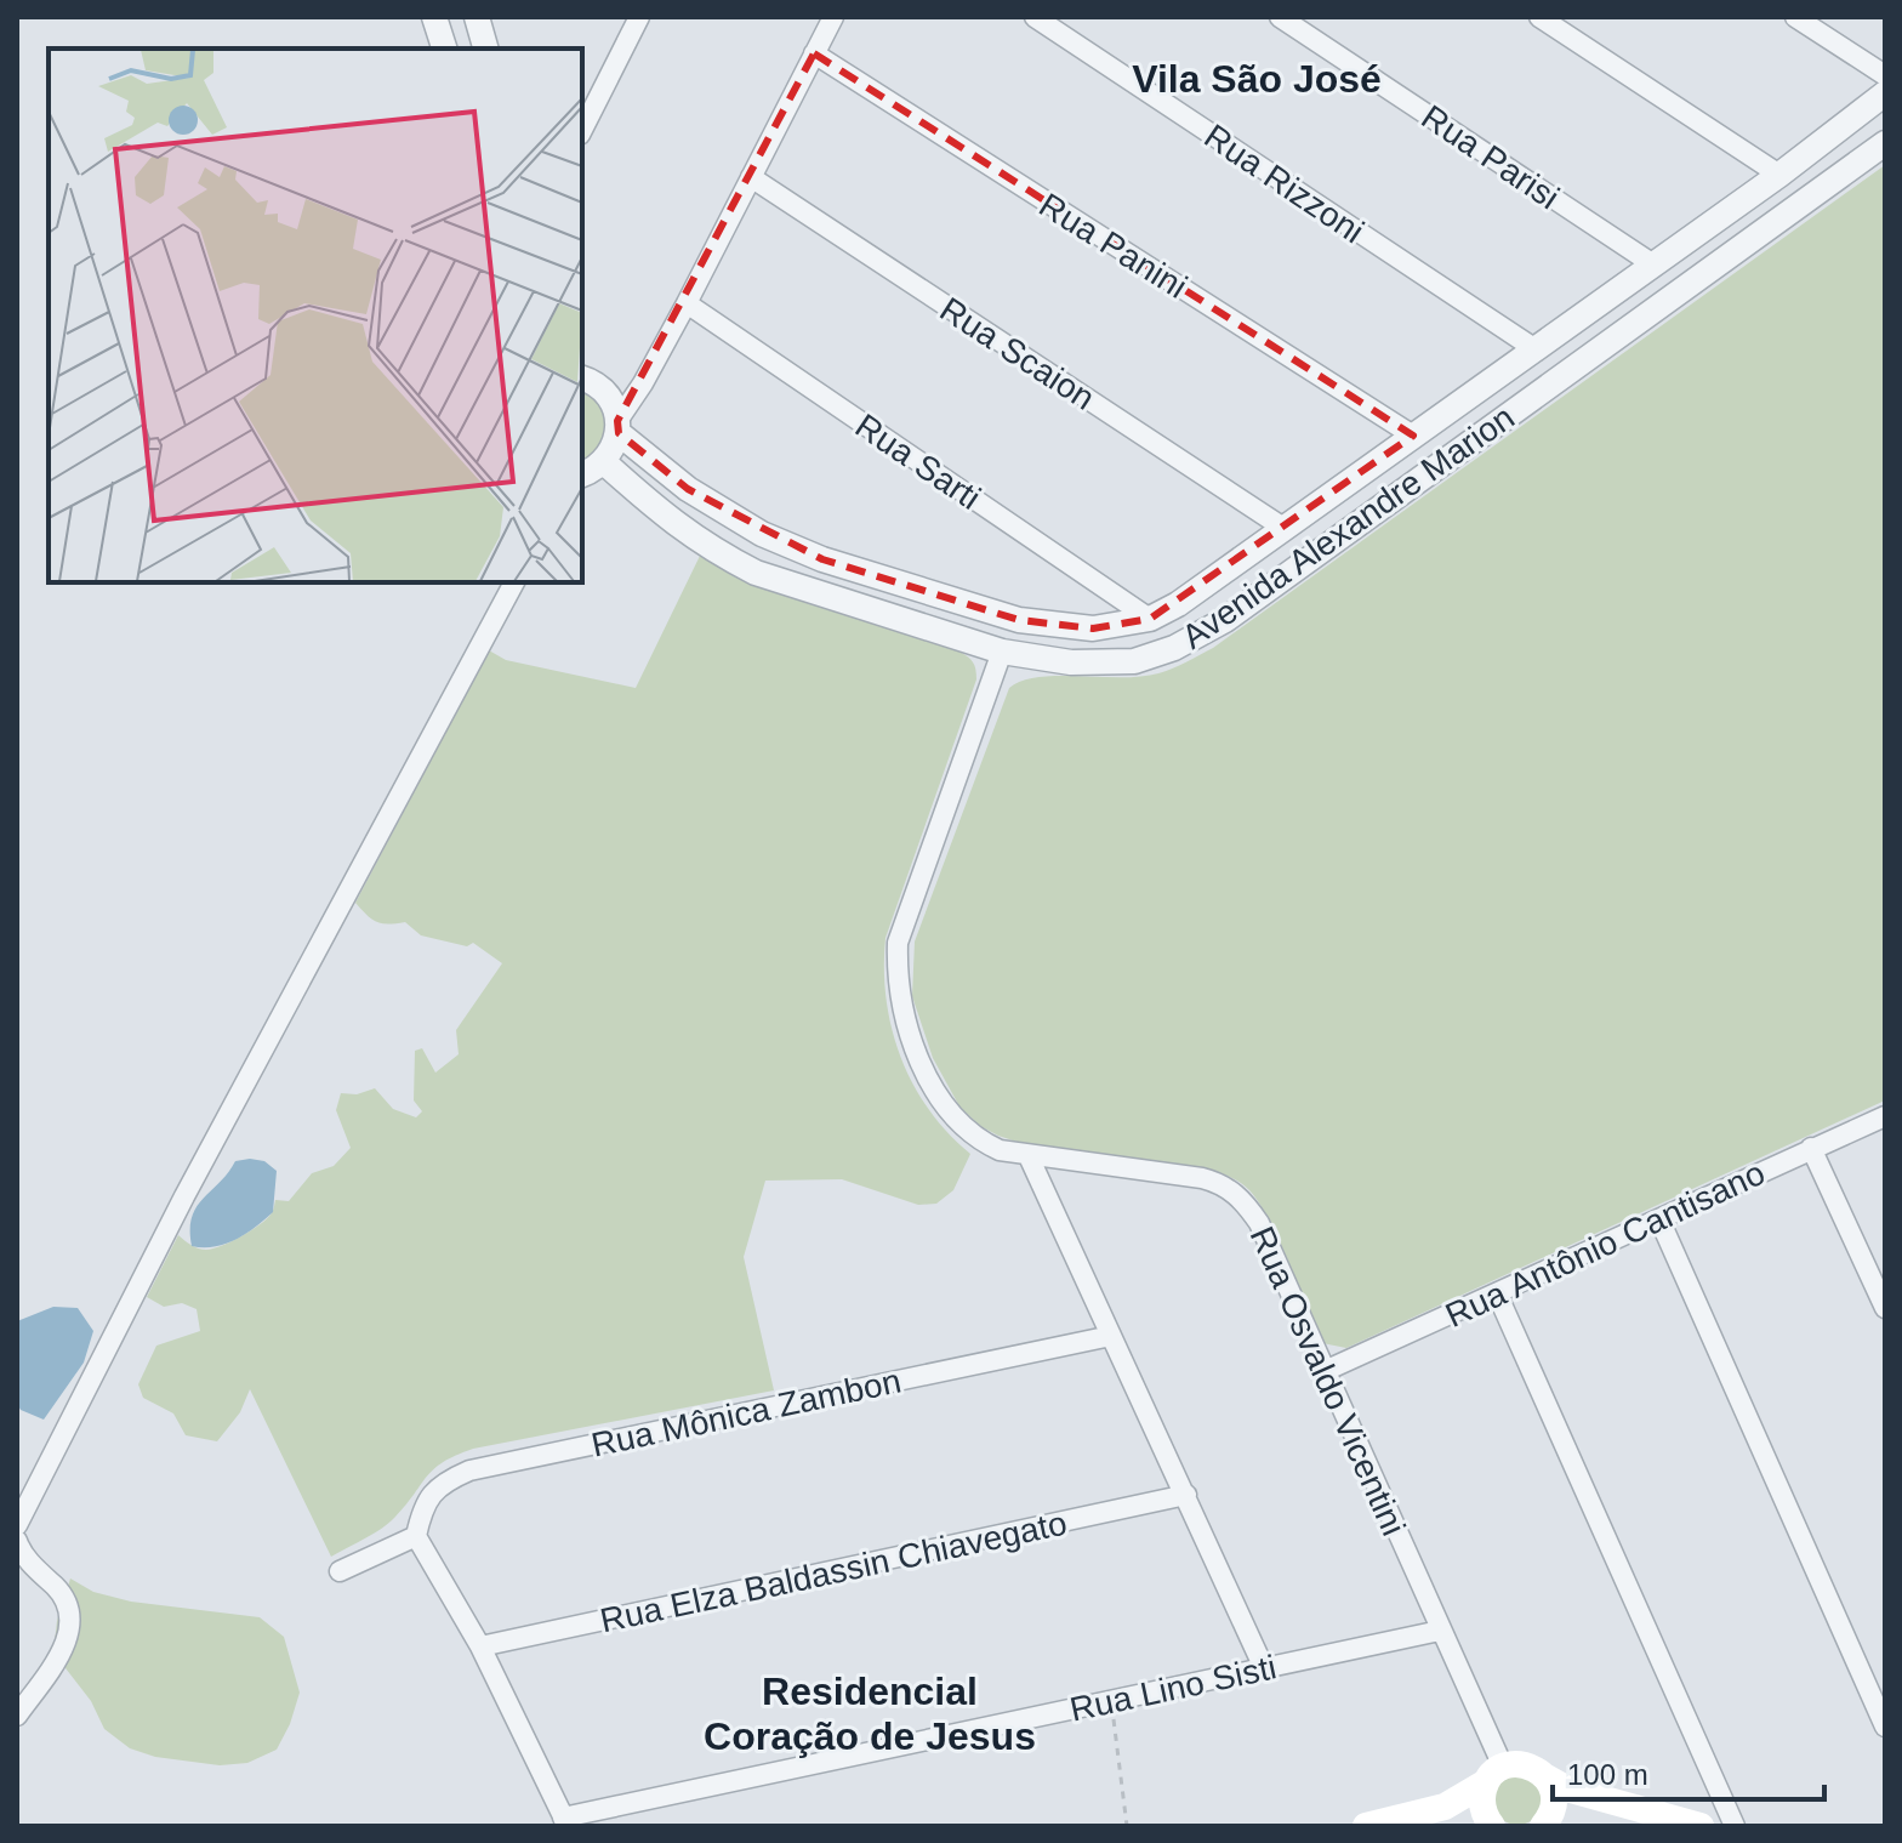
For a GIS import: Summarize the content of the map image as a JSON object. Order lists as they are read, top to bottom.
{
  "streets": {
    "street": [
      "Rua Parisi",
      "Rua Rizzoni",
      "Rua Panini",
      "Rua Scaion",
      "Rua Sarti",
      "Avenida Alexandre Marion",
      "Rua Antônio Cantisano",
      "Rua Osvaldo Vicentini",
      "Rua Mônica Zambon",
      "Rua Elza Baldassin Chiavegato",
      "Rua Lino Sisti"
    ]
  },
  "crossings": [
    ["Rua Parisi", "Avenida Alexandre Marion"],
    ["Rua Rizzoni", "Avenida Alexandre Marion"],
    ["Rua Panini", "Avenida Alexandre Marion"],
    ["Rua Scaion", "Avenida Alexandre Marion"],
    ["Rua Sarti", "Avenida Alexandre Marion"],
    ["Avenida Alexandre Marion", "Rua Osvaldo Vicentini"],
    ["Rua Antônio Cantisano", "Rua Osvaldo Vicentini"],
    ["Rua Osvaldo Vicentini", "Rua Lino Sisti"]
  ],
  "districts": ["Vila São José", "Residencial Coração de Jesus"],
  "scale_bar": "100 m"
}
